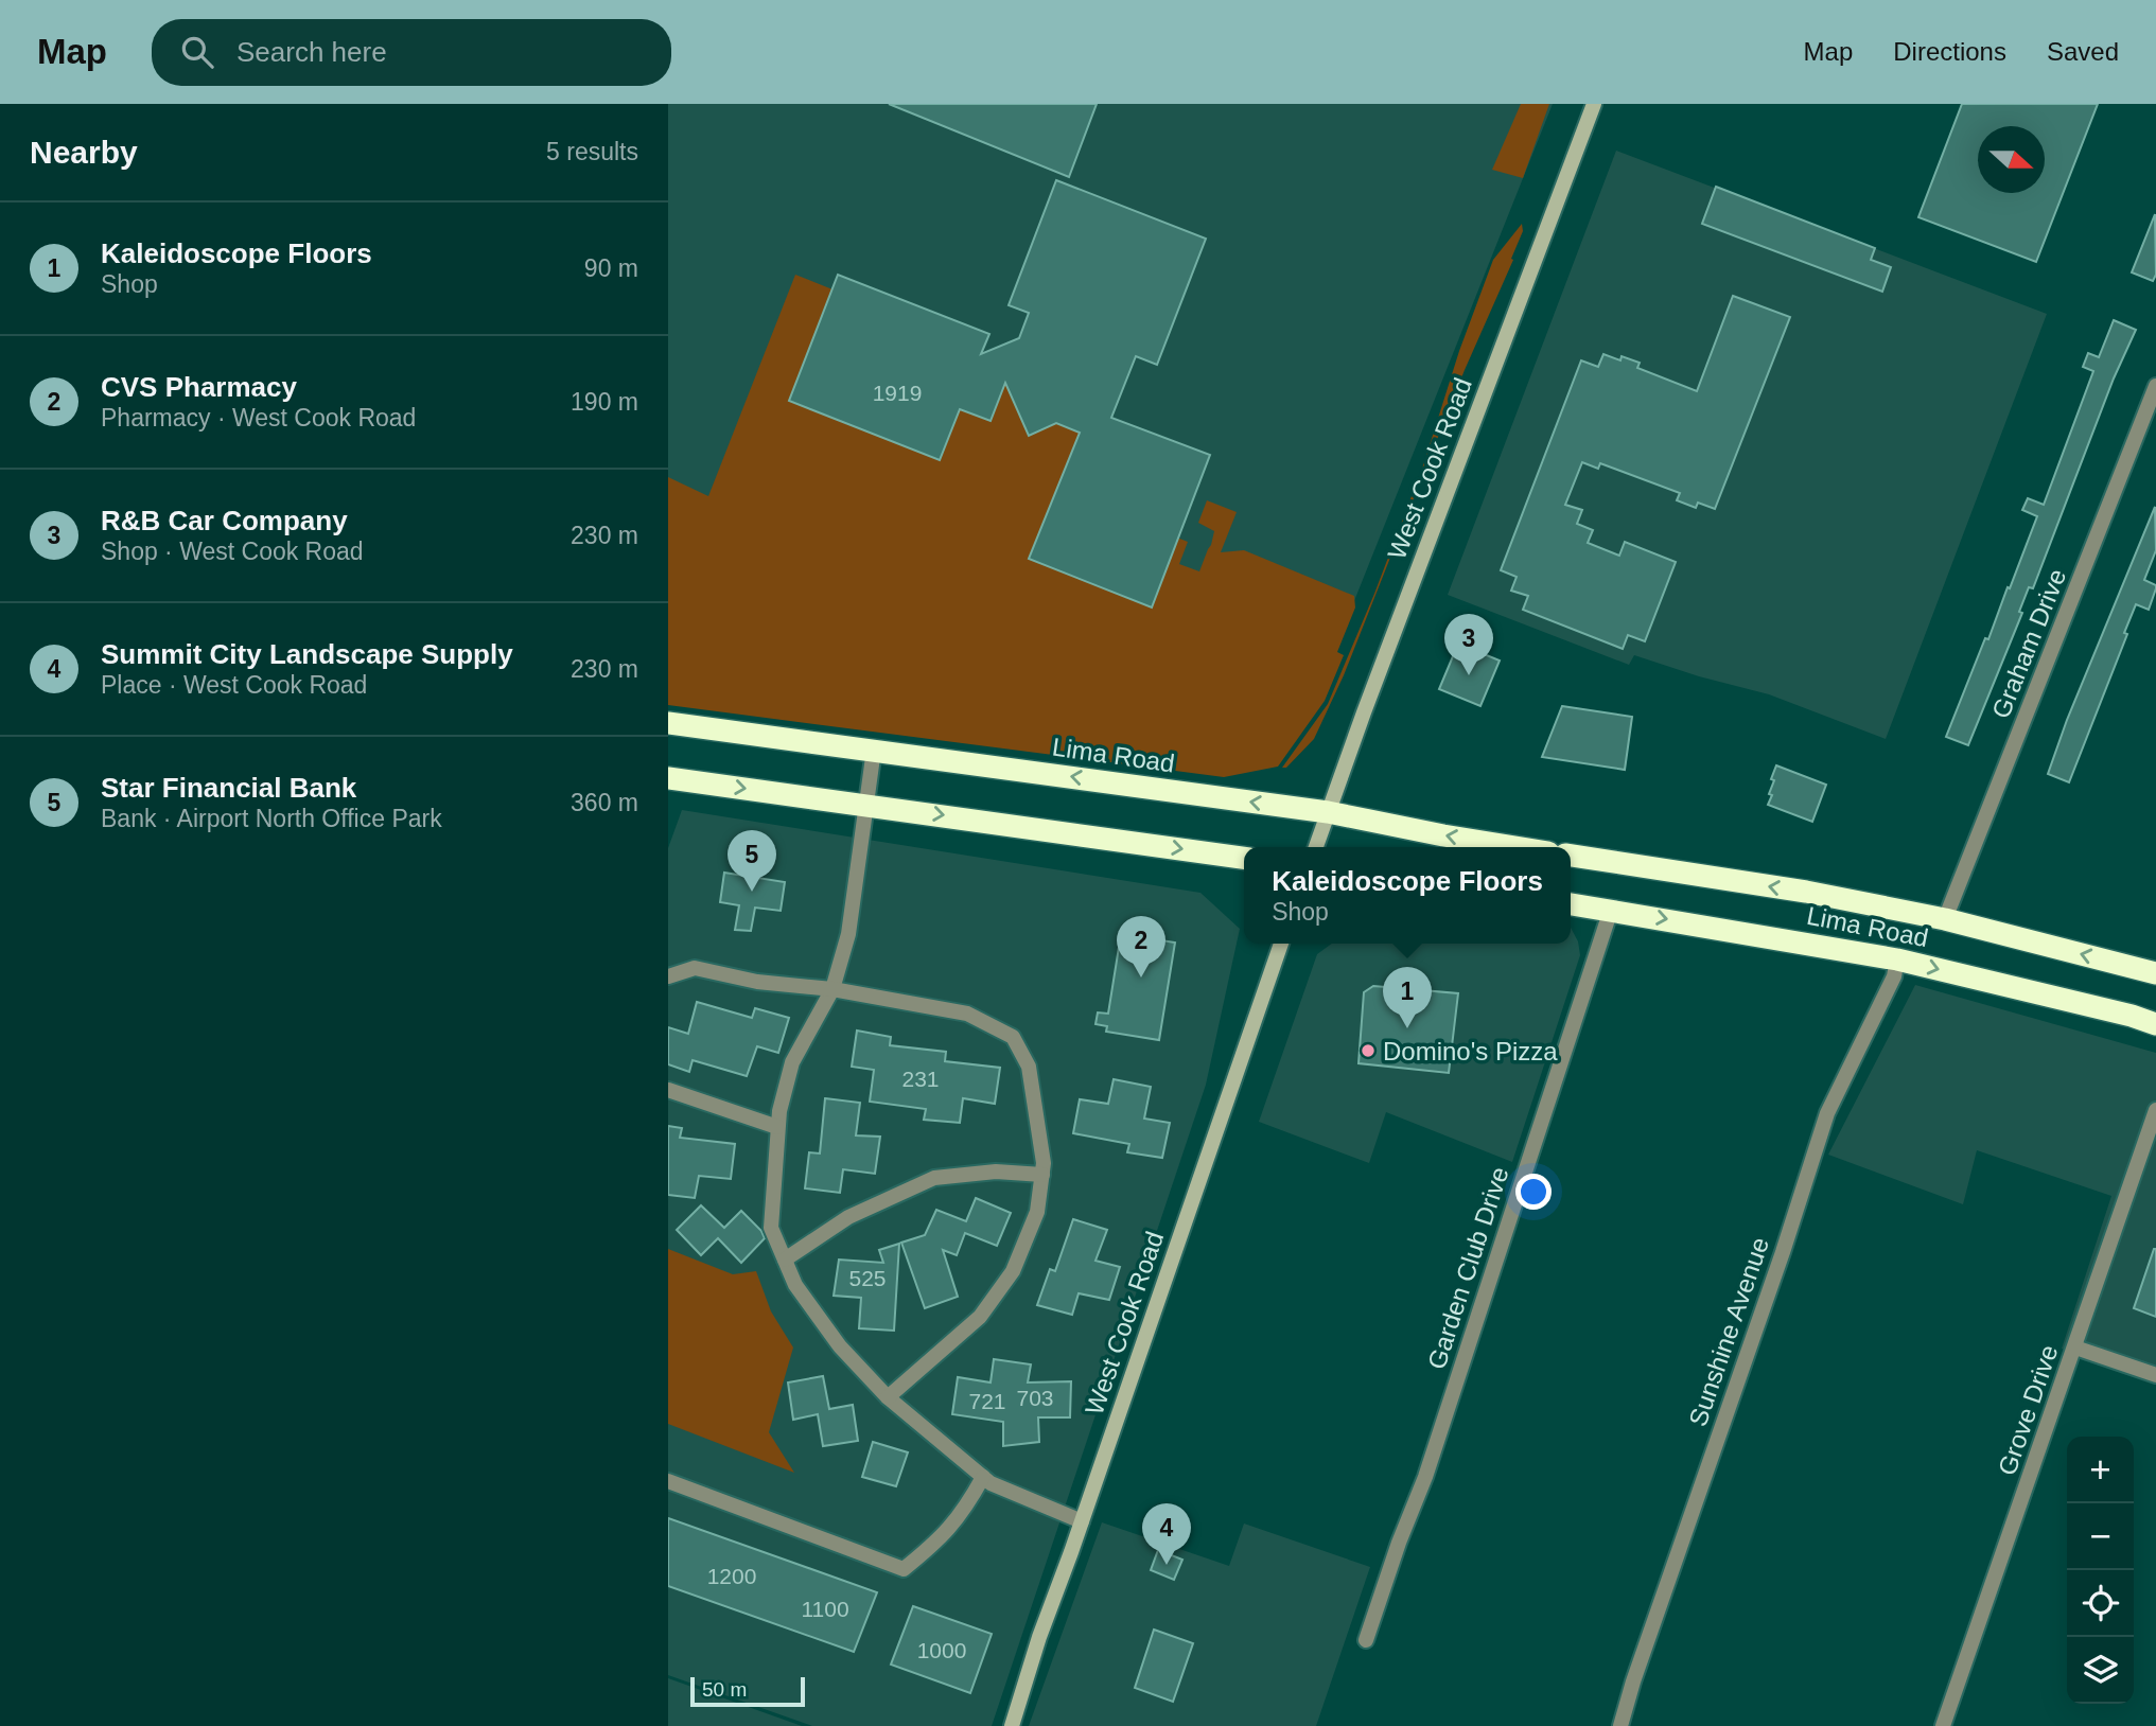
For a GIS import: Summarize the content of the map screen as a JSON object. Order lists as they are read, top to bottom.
{
  "streets": {
    "highway": ["Lima Road"],
    "main road": ["West Cook Road"],
    "street": [
      "Graham Drive",
      "Garden Club Drive",
      "Sunshine Avenue",
      "Grove Drive"
    ]
  },
  "crossings": [
    ["West Cook Road", "Lima Road"],
    ["Graham Drive", "Lima Road"],
    ["Lima Road", "Garden Club Drive"],
    ["Lima Road", "Sunshine Avenue"]
  ],
  "places": ["Domino's Pizza"],
  "house_numbers": [
    "1919",
    "231",
    "525",
    "703",
    "721",
    "1200",
    "1100",
    "1000"
  ],
  "scale_bar": "50 m",
  "north": "right",
  "page": {
    "header": "Map",
    "search": "Search here",
    "nav": ["Map", "Directions", "Saved"],
    "heading": ["Nearby", "5 results"],
    "list": [
      {
        "mark": "1",
        "name": "Kaleidoscope Floors",
        "note": "Shop",
        "value": "90 m"
      },
      {
        "mark": "2",
        "name": "CVS Pharmacy",
        "note": "Pharmacy · West Cook Road",
        "value": "190 m"
      },
      {
        "mark": "3",
        "name": "R&B Car Company",
        "note": "Shop · West Cook Road",
        "value": "230 m"
      },
      {
        "mark": "4",
        "name": "Summit City Landscape Supply",
        "note": "Place · West Cook Road",
        "value": "230 m"
      },
      {
        "mark": "5",
        "name": "Star Financial Bank",
        "note": "Bank · Airport North Office Park",
        "value": "360 m"
      }
    ],
    "pins": [
      "3",
      "5",
      "2",
      "1",
      "4"
    ],
    "popup": ["Kaleidoscope Floors", "Shop"],
    "map_buttons": ["+", "−"],
    "scale": "50 m"
  }
}
